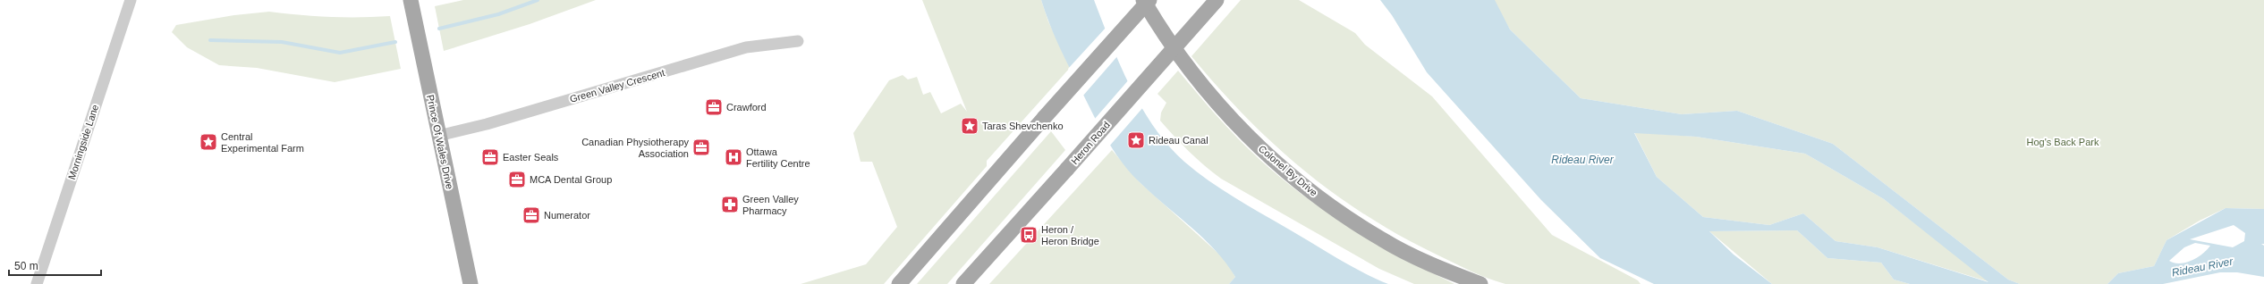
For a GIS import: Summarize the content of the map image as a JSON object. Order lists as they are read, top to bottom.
{
  "streets": {
    "main road": ["Prince Of Wales Drive", "Heron Road", "Colonel By Drive"],
    "street": ["Green Valley Crescent", "Morningside Lane"]
  },
  "crossings": [
    ["Green Valley Crescent", "Prince Of Wales Drive"]
  ],
  "water": ["Rideau River"],
  "parks": ["Hog's Back Park"],
  "places": {
    "office": [
      "Crawford",
      "Canadian Physiotherapy Association",
      "Easter Seals",
      "MCA Dental Group",
      "Numerator"
    ],
    "place": ["Taras Shevchenko", "Rideau Canal", "Central Experimental Farm"],
    "hospital": ["Ottawa Fertility Centre"],
    "pharmacy": ["Green Valley Pharmacy"],
    "bus stop": ["Heron / Heron Bridge"]
  },
  "scale_bar": "50 m"
}
